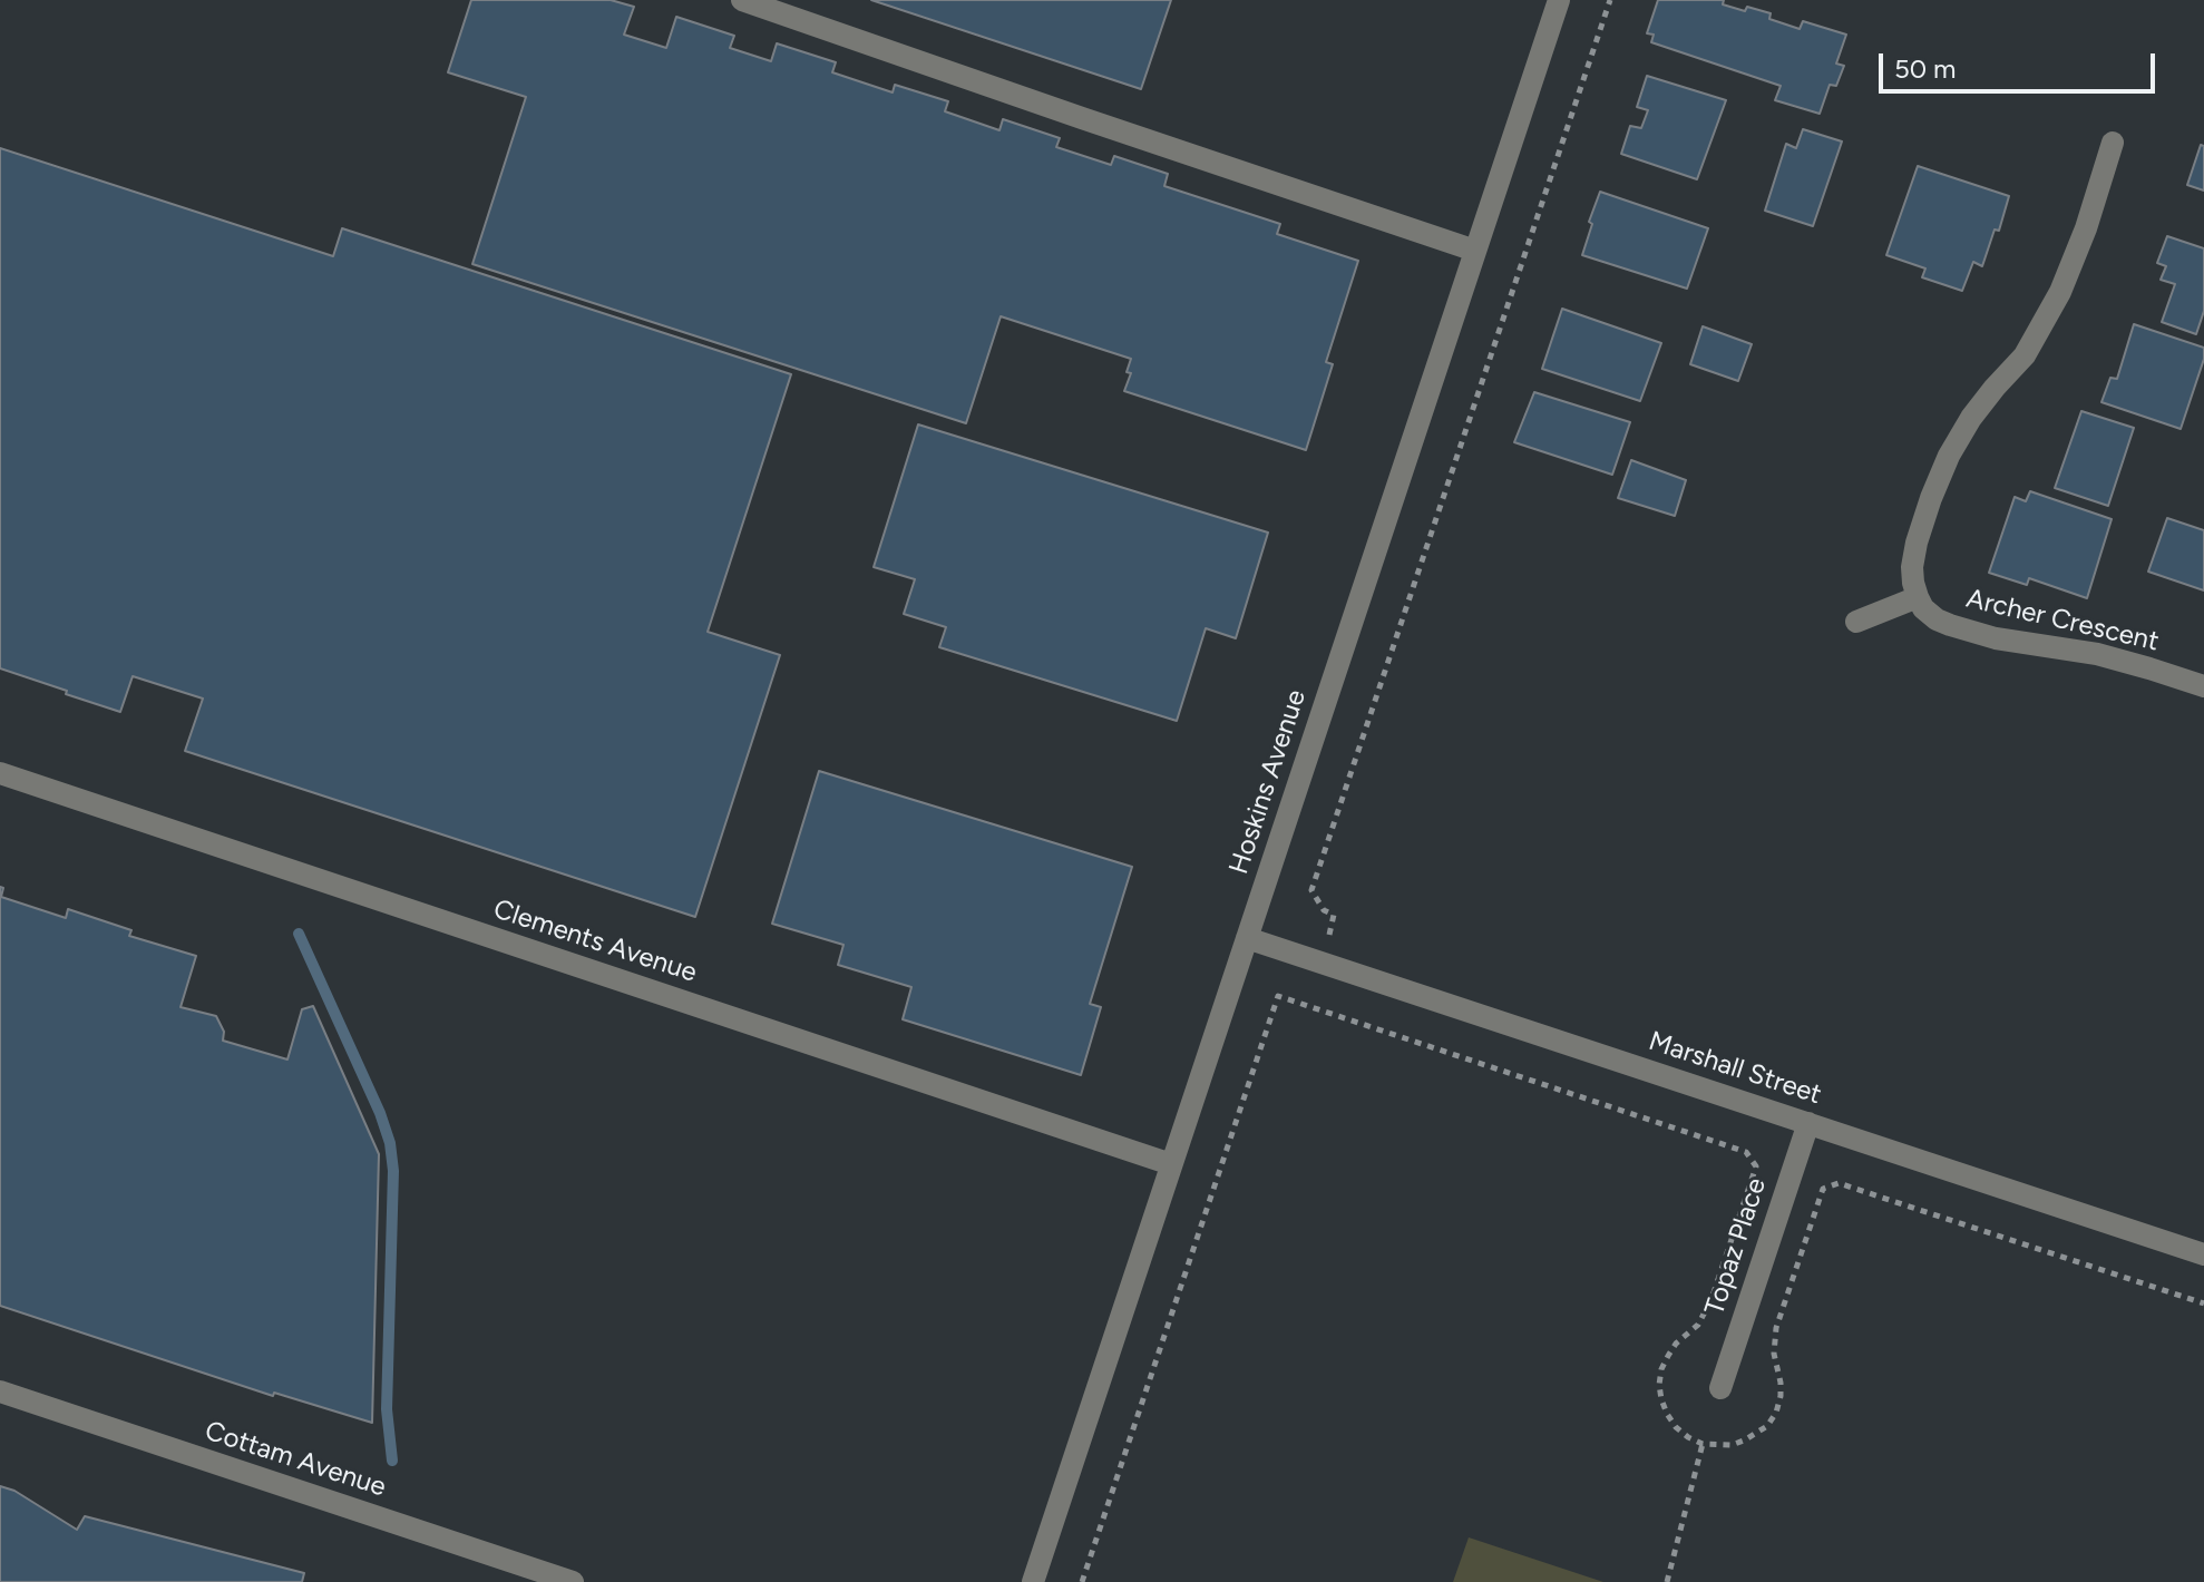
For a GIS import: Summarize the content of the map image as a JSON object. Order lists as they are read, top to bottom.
{
  "streets": {
    "street": [
      "Archer Crescent",
      "Hoskins Avenue",
      "Clements Avenue",
      "Marshall Street",
      "Topaz Place",
      "Cottam Avenue"
    ]
  },
  "crossings": [
    ["Hoskins Avenue", "Clements Avenue"],
    ["Hoskins Avenue", "Marshall Street"],
    ["Marshall Street", "Topaz Place"]
  ],
  "scale_bar": "50 m"
}
